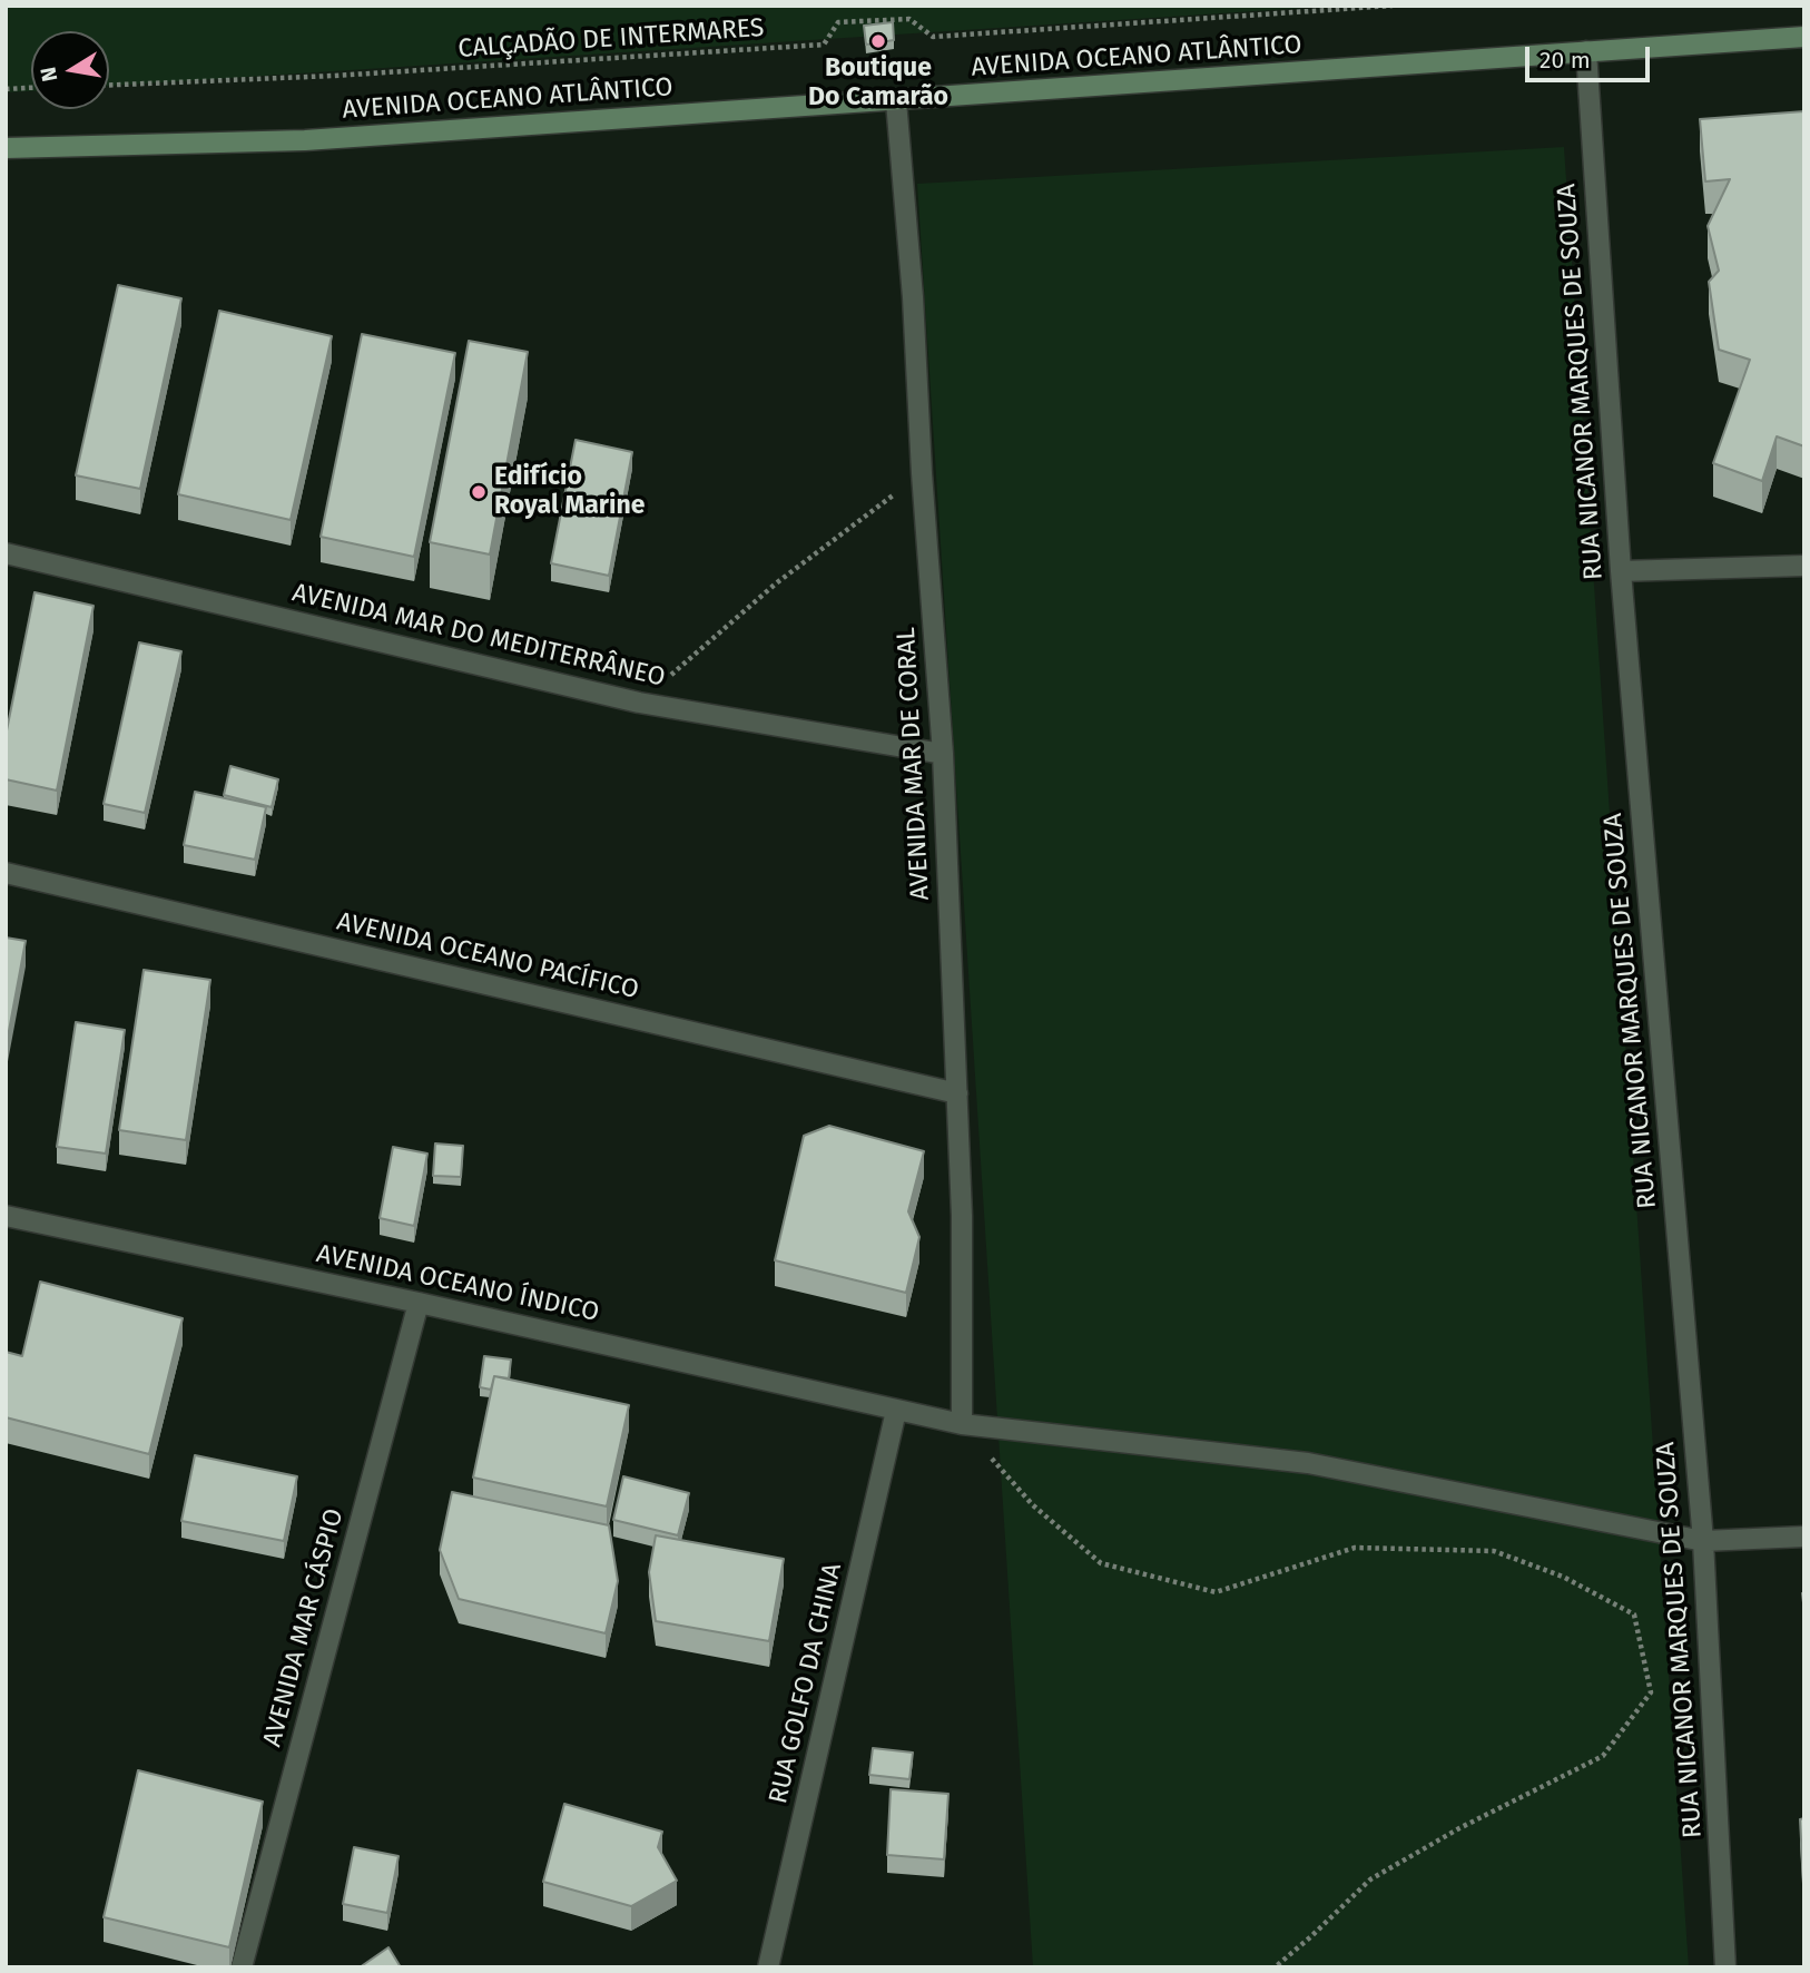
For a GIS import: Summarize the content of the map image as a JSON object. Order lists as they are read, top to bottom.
{
  "streets": {
    "main road": ["AVENIDA OCEANO ATLÂNTICO"],
    "street": [
      "RUA NICANOR MARQUES DE SOUZA",
      "AVENIDA MAR DO MEDITERRÂNEO",
      "AVENIDA MAR DE CORAL",
      "AVENIDA OCEANO PACÍFICO",
      "AVENIDA OCEANO ÍNDICO",
      "AVENIDA MAR CÁSPIO",
      "RUA GOLFO DA CHINA"
    ],
    "path": ["CALÇADÃO DE INTERMARES"]
  },
  "crossings": [
    ["AVENIDA OCEANO ATLÂNTICO", "RUA NICANOR MARQUES DE SOUZA"],
    ["AVENIDA OCEANO ATLÂNTICO", "AVENIDA MAR DE CORAL"],
    ["RUA NICANOR MARQUES DE SOUZA", "AVENIDA OCEANO ÍNDICO"],
    ["AVENIDA MAR DO MEDITERRÂNEO", "AVENIDA MAR DE CORAL"],
    ["AVENIDA MAR DE CORAL", "AVENIDA OCEANO PACÍFICO"],
    ["AVENIDA MAR DE CORAL", "AVENIDA OCEANO ÍNDICO"],
    ["AVENIDA OCEANO ÍNDICO", "AVENIDA MAR CÁSPIO"],
    ["AVENIDA OCEANO ÍNDICO", "RUA GOLFO DA CHINA"]
  ],
  "places": ["Boutique Do Camarão", "Edifício Royal Marine"],
  "scale_bar": "20 m",
  "north": "left"
}
